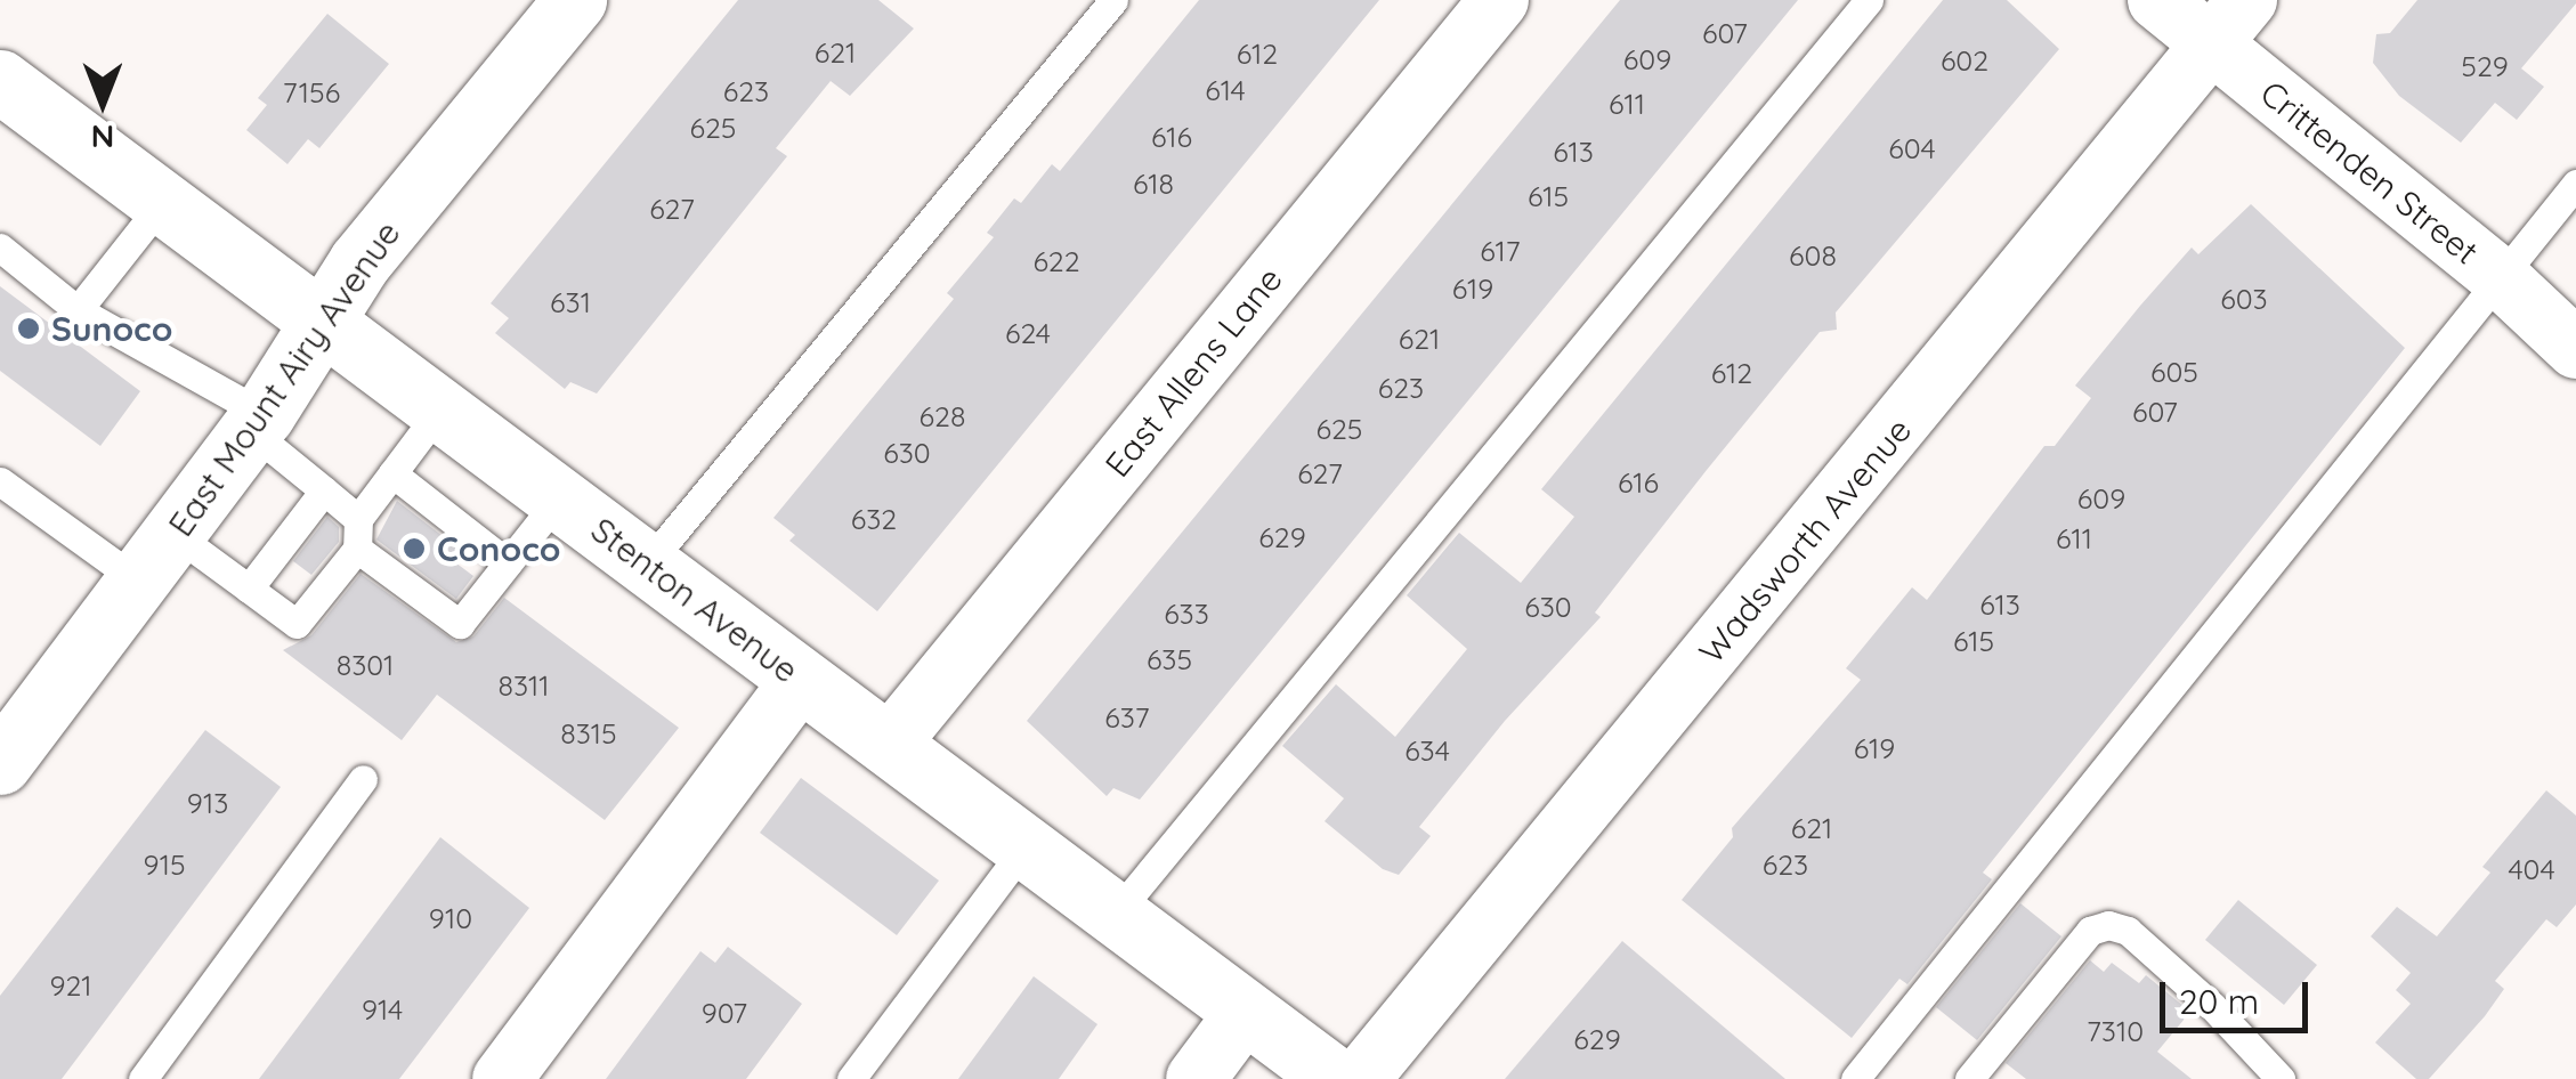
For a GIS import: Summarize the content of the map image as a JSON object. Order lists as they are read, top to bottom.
{
  "streets": {
    "main road": ["East Mount Airy Avenue", "Stenton Avenue"],
    "street": ["Crittenden Street", "East Allens Lane", "Wadsworth Avenue"]
  },
  "crossings": [
    ["Crittenden Street", "Wadsworth Avenue"],
    ["East Allens Lane", "Stenton Avenue"],
    ["East Mount Airy Avenue", "Stenton Avenue"]
  ],
  "places": ["Sunoco", "Conoco"],
  "house_numbers": [
    "607",
    "621",
    "612",
    "609",
    "602",
    "529",
    "614",
    "623",
    "7156",
    "611",
    "625",
    "616",
    "604",
    "613",
    "618",
    "615",
    "627",
    "617",
    "608",
    "622",
    "619",
    "603",
    "631",
    "624",
    "621",
    "605",
    "612",
    "623",
    "607",
    "628",
    "625",
    "630",
    "627",
    "616",
    "609",
    "632",
    "629",
    "611",
    "613",
    "630",
    "633",
    "615",
    "635",
    "8301",
    "8311",
    "637",
    "8315",
    "619",
    "634",
    "913",
    "621",
    "915",
    "623",
    "404",
    "910",
    "921",
    "914",
    "907",
    "7310",
    "629"
  ],
  "scale_bar": "20 m",
  "north": "bottom"
}
